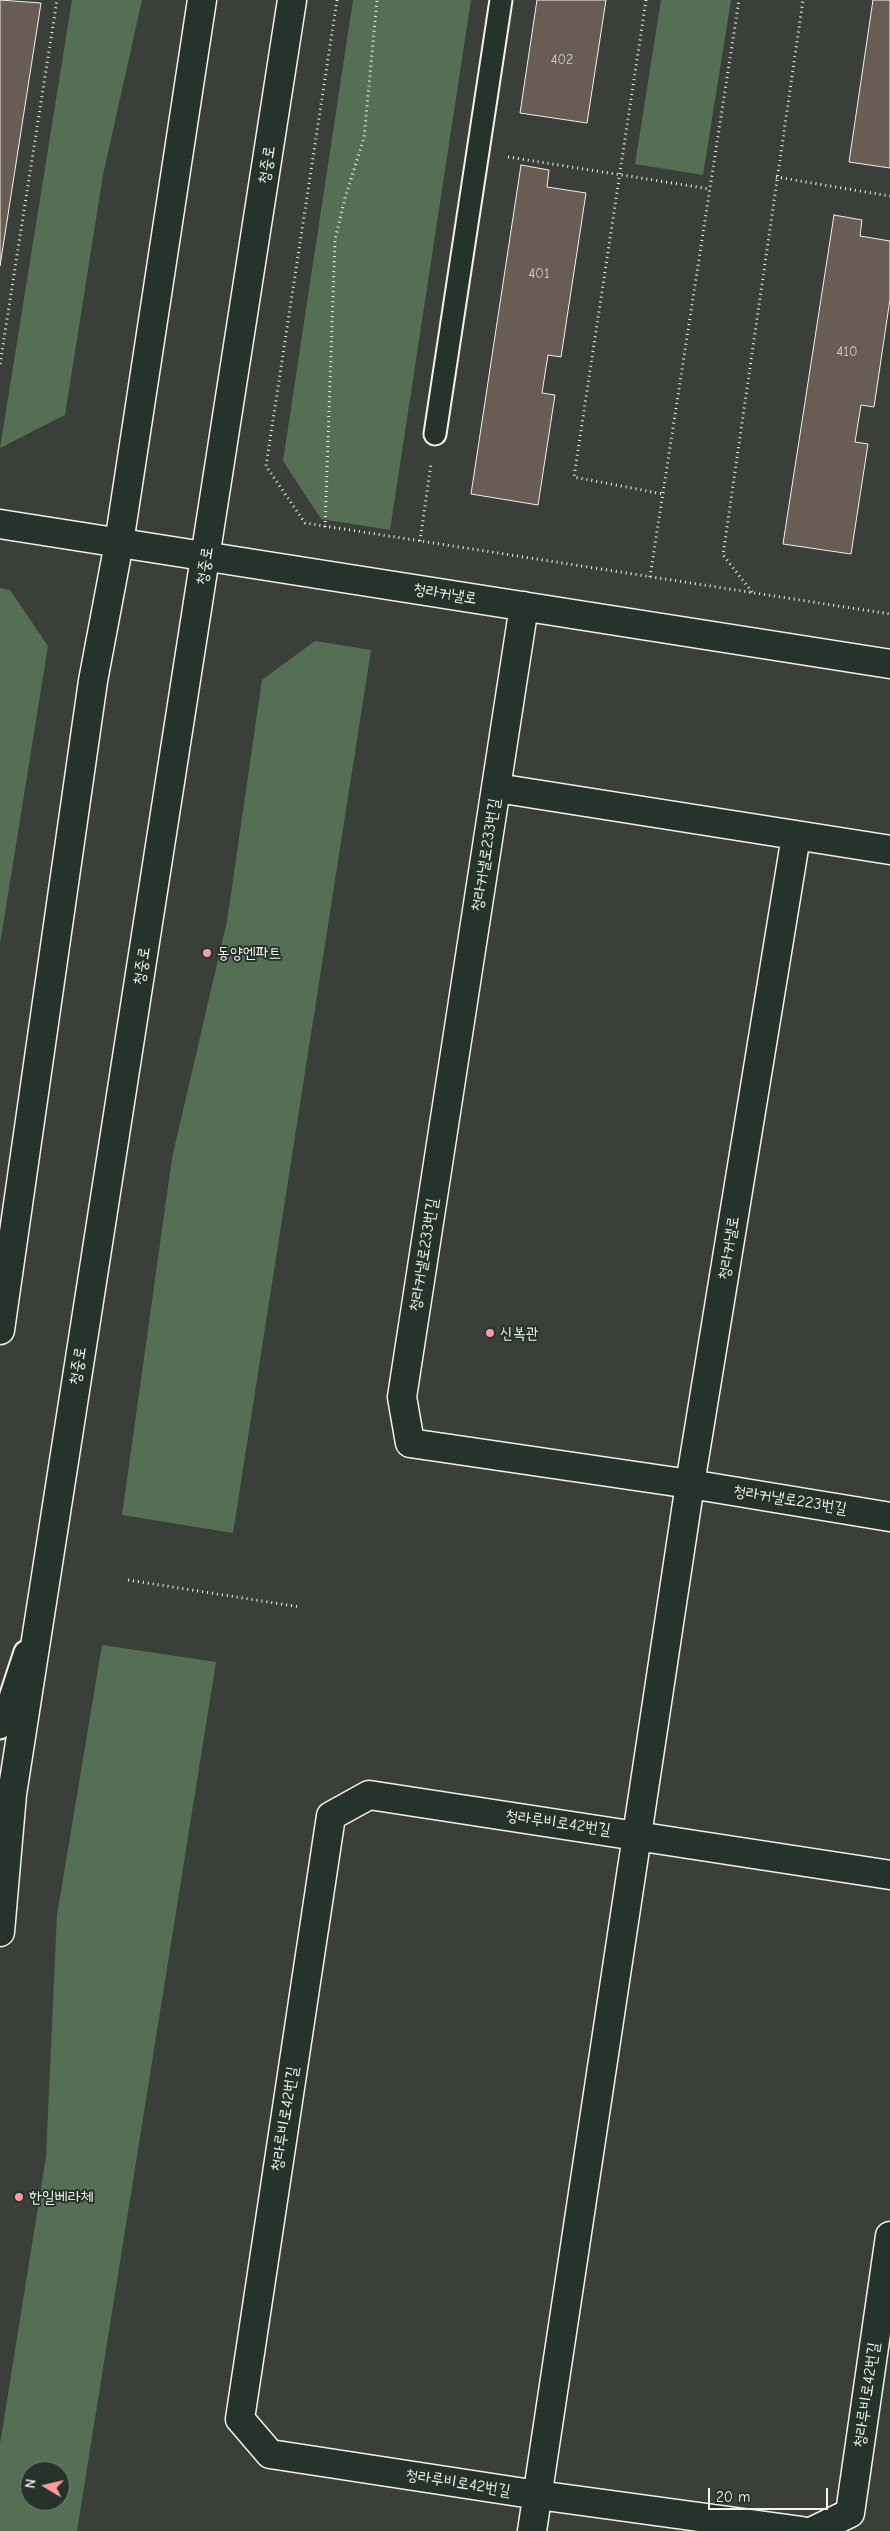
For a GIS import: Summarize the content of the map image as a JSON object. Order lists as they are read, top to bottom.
{
  "streets": {
    "street": [
      "청중로",
      "청라커낼로",
      "청라커낼로233번길",
      "청라커낼로223번길",
      "청라루비로42번길"
    ]
  },
  "crossings": [
    ["청중로", "청라커낼로"],
    ["청라커낼로", "청라커낼로233번길"],
    ["청라커낼로", "청라커낼로223번길"],
    ["청라커낼로", "청라루비로42번길"],
    ["청라커낼로233번길", "청라커낼로223번길"]
  ],
  "places": ["동양엔파트", "신복관", "한일베라체"],
  "house_numbers": ["402", "401", "410"],
  "scale_bar": "20 m",
  "north": "left"
}
